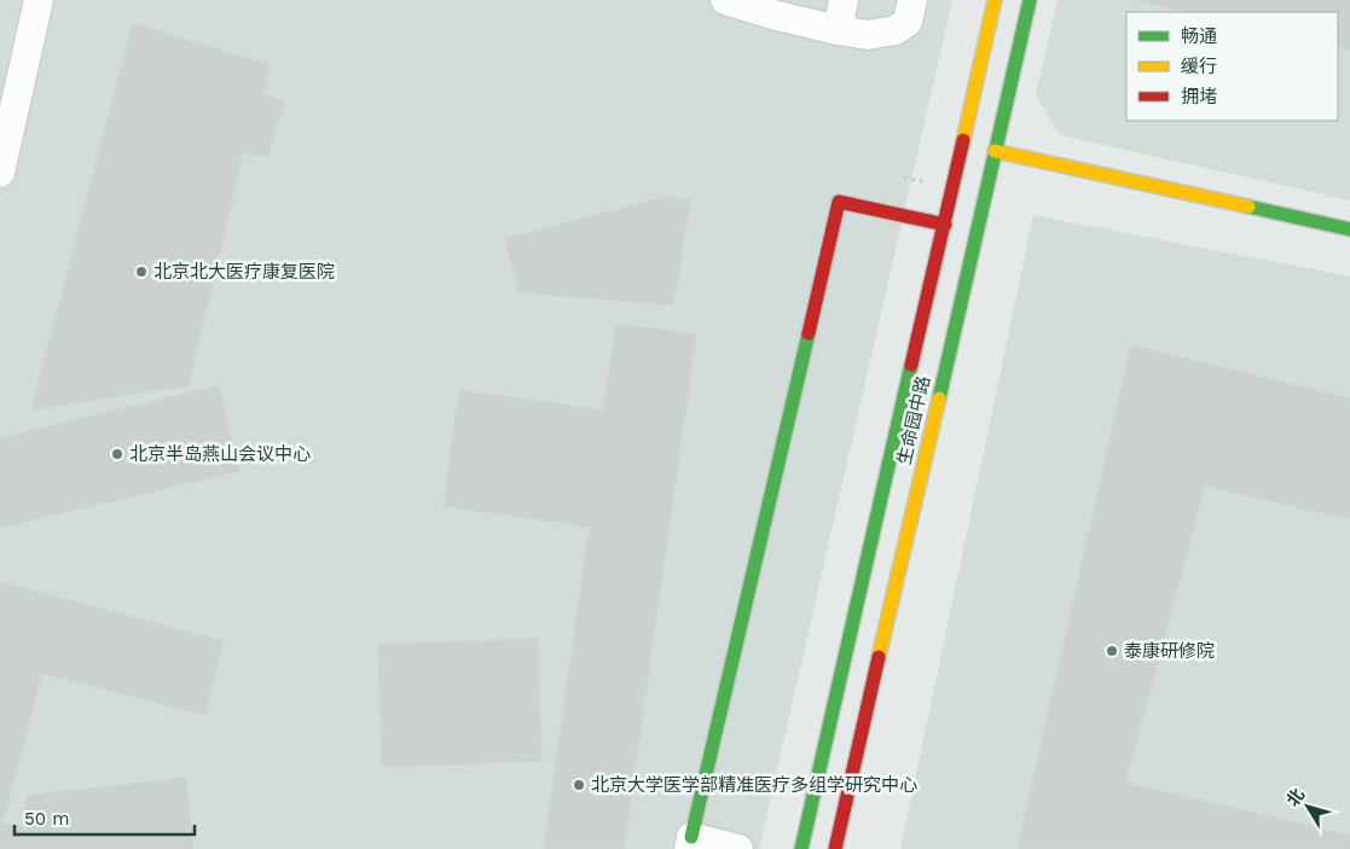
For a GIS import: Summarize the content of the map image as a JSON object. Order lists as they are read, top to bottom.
{
  "streets": {
    "street": ["生命园中路"]
  },
  "places": [
    "北京北大医疗康复医院",
    "北京半岛燕山会议中心",
    "泰康研修院",
    "北京大学医学部精准医疗多组学研究中心"
  ],
  "legend": ["畅通", "缓行", "拥堵"],
  "scale_bar": "50 m",
  "north": "top left"
}
